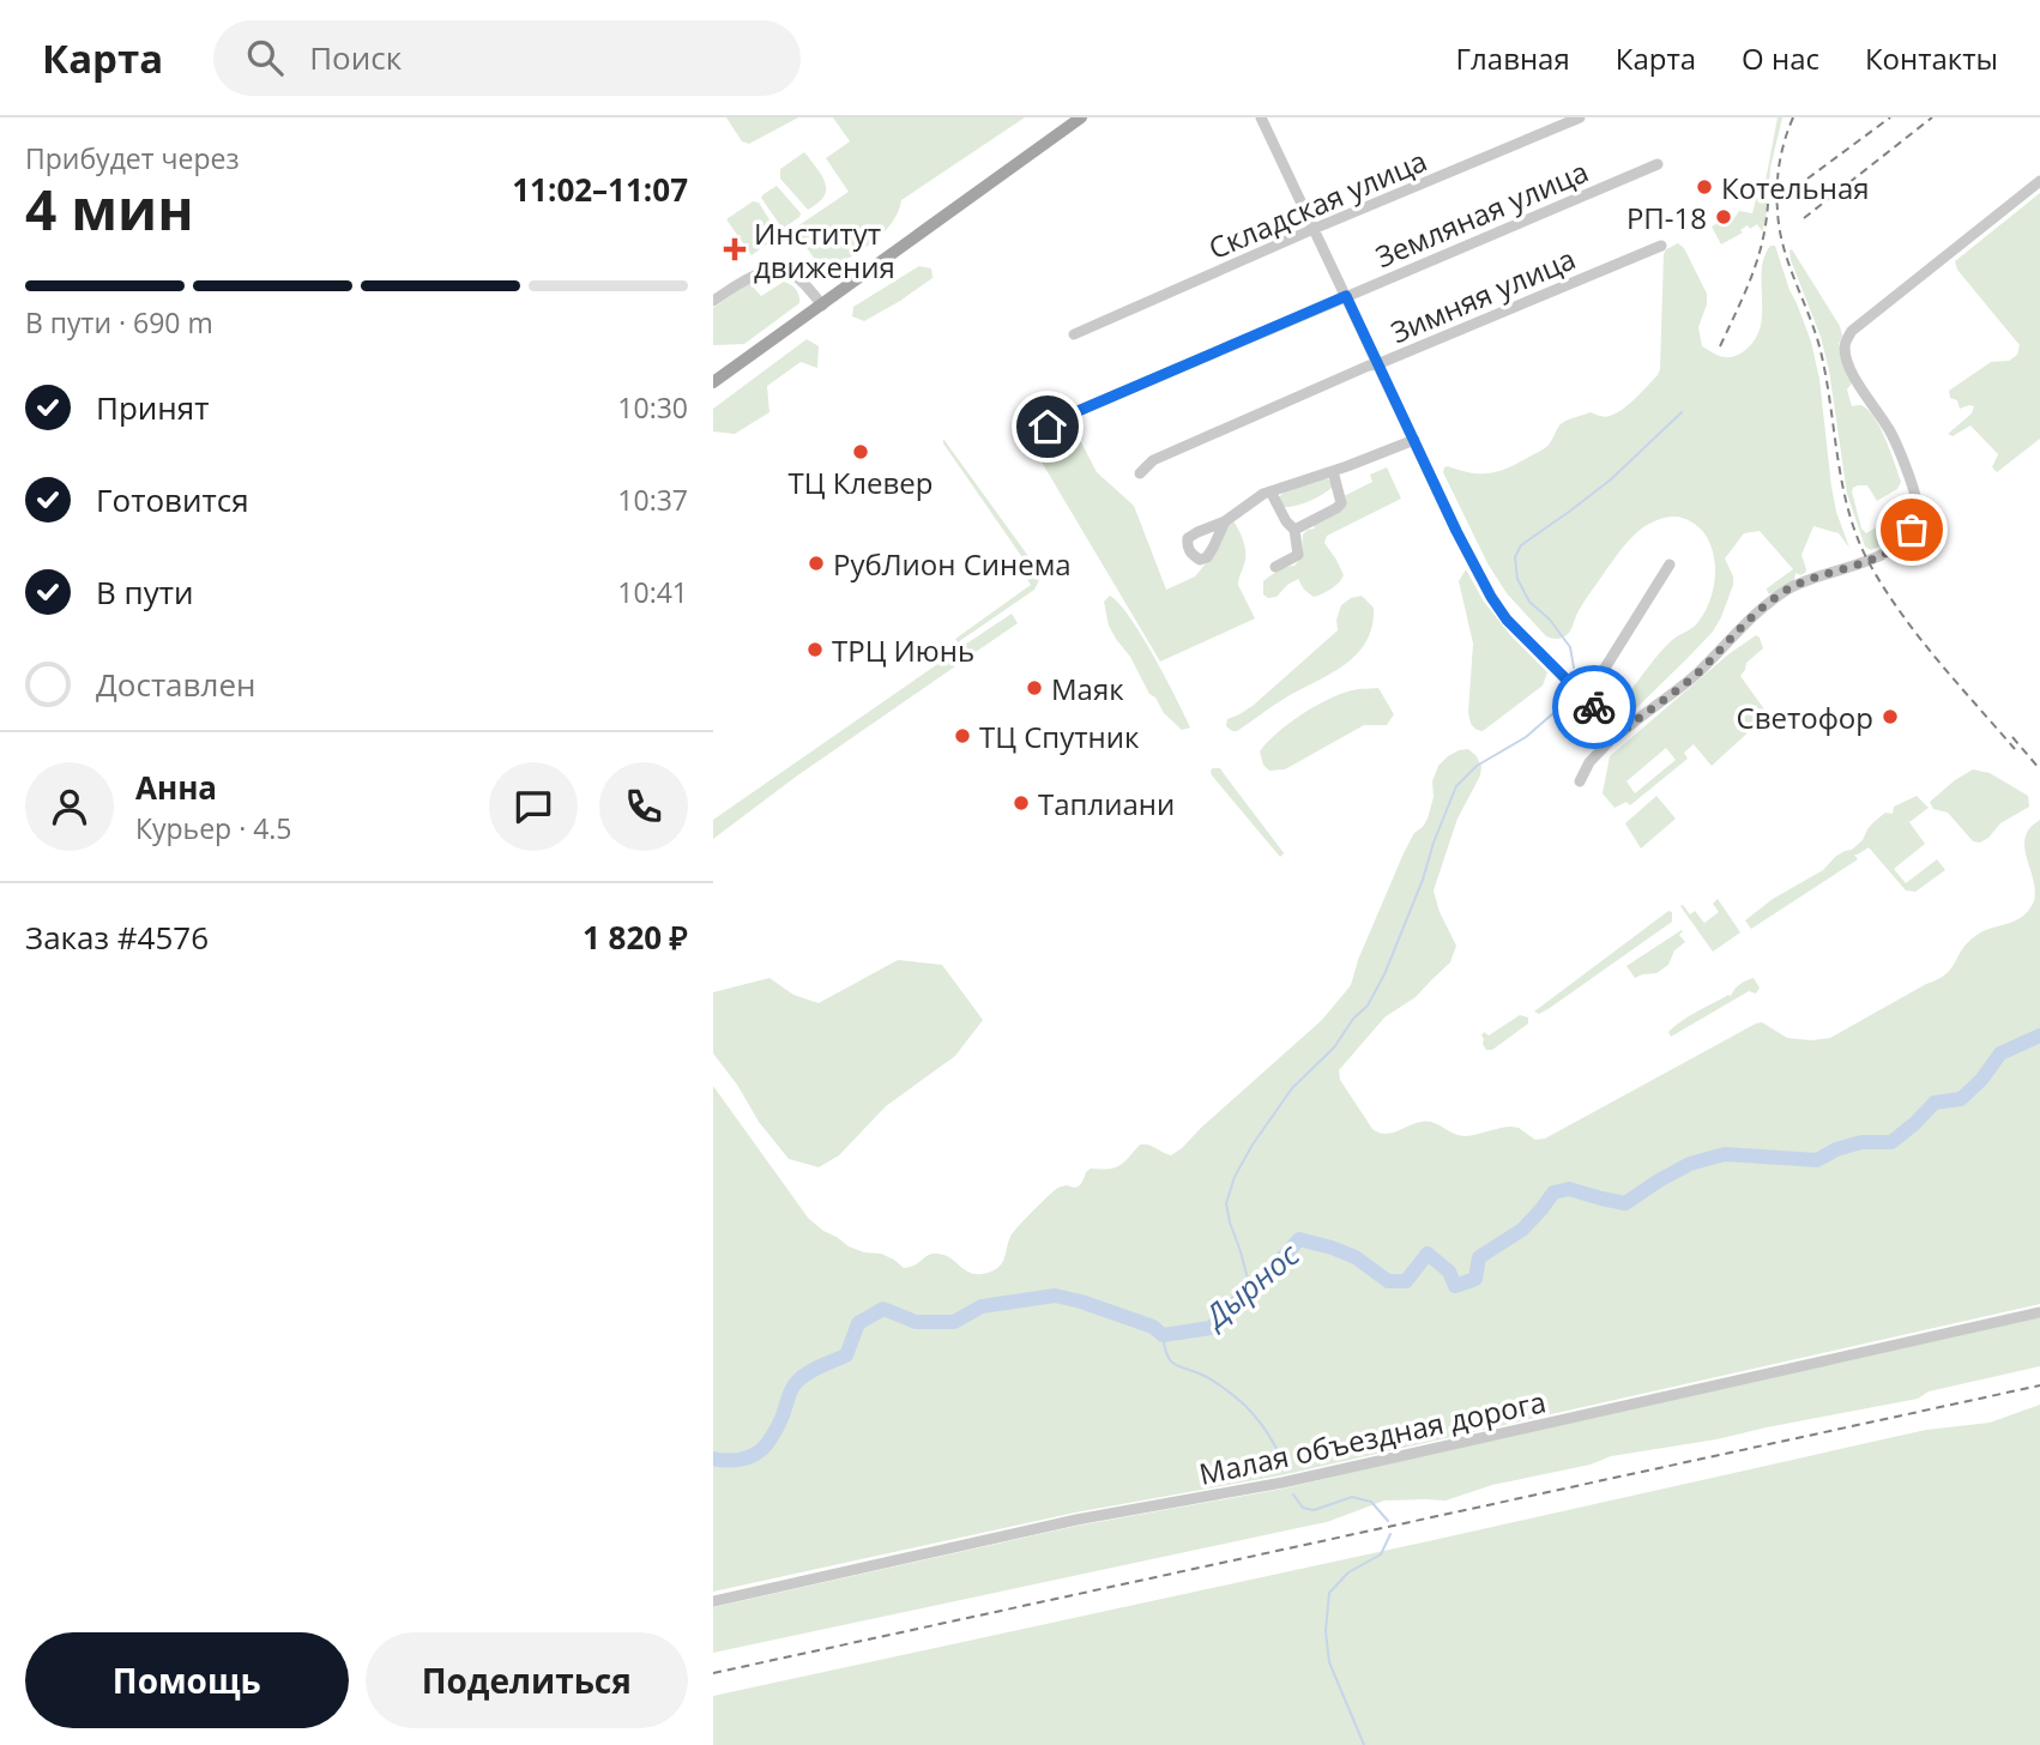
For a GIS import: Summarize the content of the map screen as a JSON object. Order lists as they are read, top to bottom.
{
  "streets": {
    "street": [
      "Складская улица",
      "Земляная улица",
      "Зимняя улица",
      "Малая объездная дорога"
    ]
  },
  "water": ["Дырнос"],
  "places": {
    "other": [
      "Котельная",
      "РП-18",
      "ТЦ Клевер",
      "РубЛион Синема",
      "ТРЦ Июнь",
      "Маяк",
      "Светофор",
      "ТЦ Спутник",
      "Таплиани"
    ],
    "health": ["Институт движения"]
  },
  "page": {
    "header": "Карта",
    "search": "Поиск",
    "nav": [
      "Главная",
      "Карта",
      "О нас",
      "Контакты"
    ],
    "heading": ["4 мин", "Прибудет через", "11:02–11:07"],
    "panel": [
      "Анна",
      "Курьер · 4.5",
      "Заказ #4576",
      "1 820 ₽"
    ],
    "bar": "В пути · 690 m",
    "list": [
      ["Принят", "10:30"],
      ["Готовится", "10:37"],
      ["В пути", "10:41"],
      "Доставлен"
    ],
    "buttons": ["Помощь", "Поделиться"]
  }
}
